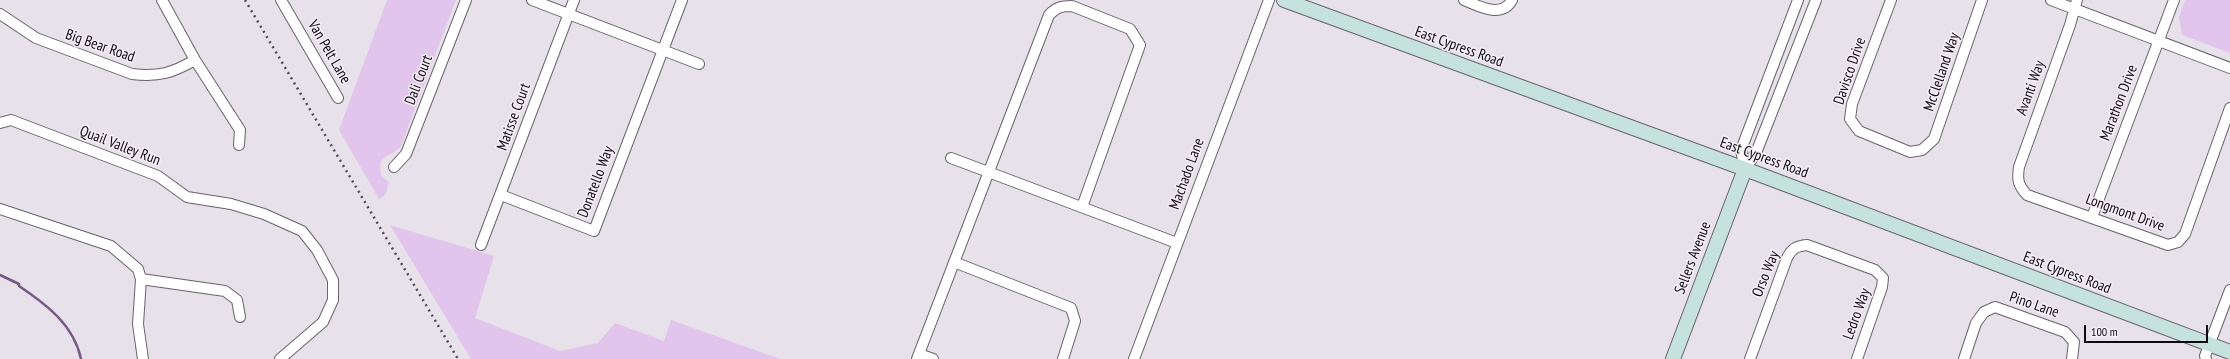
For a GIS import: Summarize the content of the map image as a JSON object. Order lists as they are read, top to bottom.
{
  "streets": {
    "street": [
      "Big Bear Road",
      "East Cypress Road",
      "Van Pelt Lane",
      "Davisco Drive",
      "McClelland Way",
      "Dali Court",
      "Avanti Way",
      "Marathon Drive",
      "Matisse Court",
      "Quail Valley Run",
      "Machado Lane",
      "Donatello Way",
      "Longmont Drive",
      "Sellers Avenue",
      "Orso Way",
      "Pino Lane",
      "Ledro Way"
    ]
  },
  "crossings": [
    ["East Cypress Road", "Sellers Avenue"],
    ["Davisco Drive", "McClelland Way"],
    ["Avanti Way", "Longmont Drive"],
    ["Marathon Drive", "Longmont Drive"],
    ["Matisse Court", "Donatello Way"],
    ["Orso Way", "Ledro Way"]
  ],
  "scale_bar": "100 m"
}
